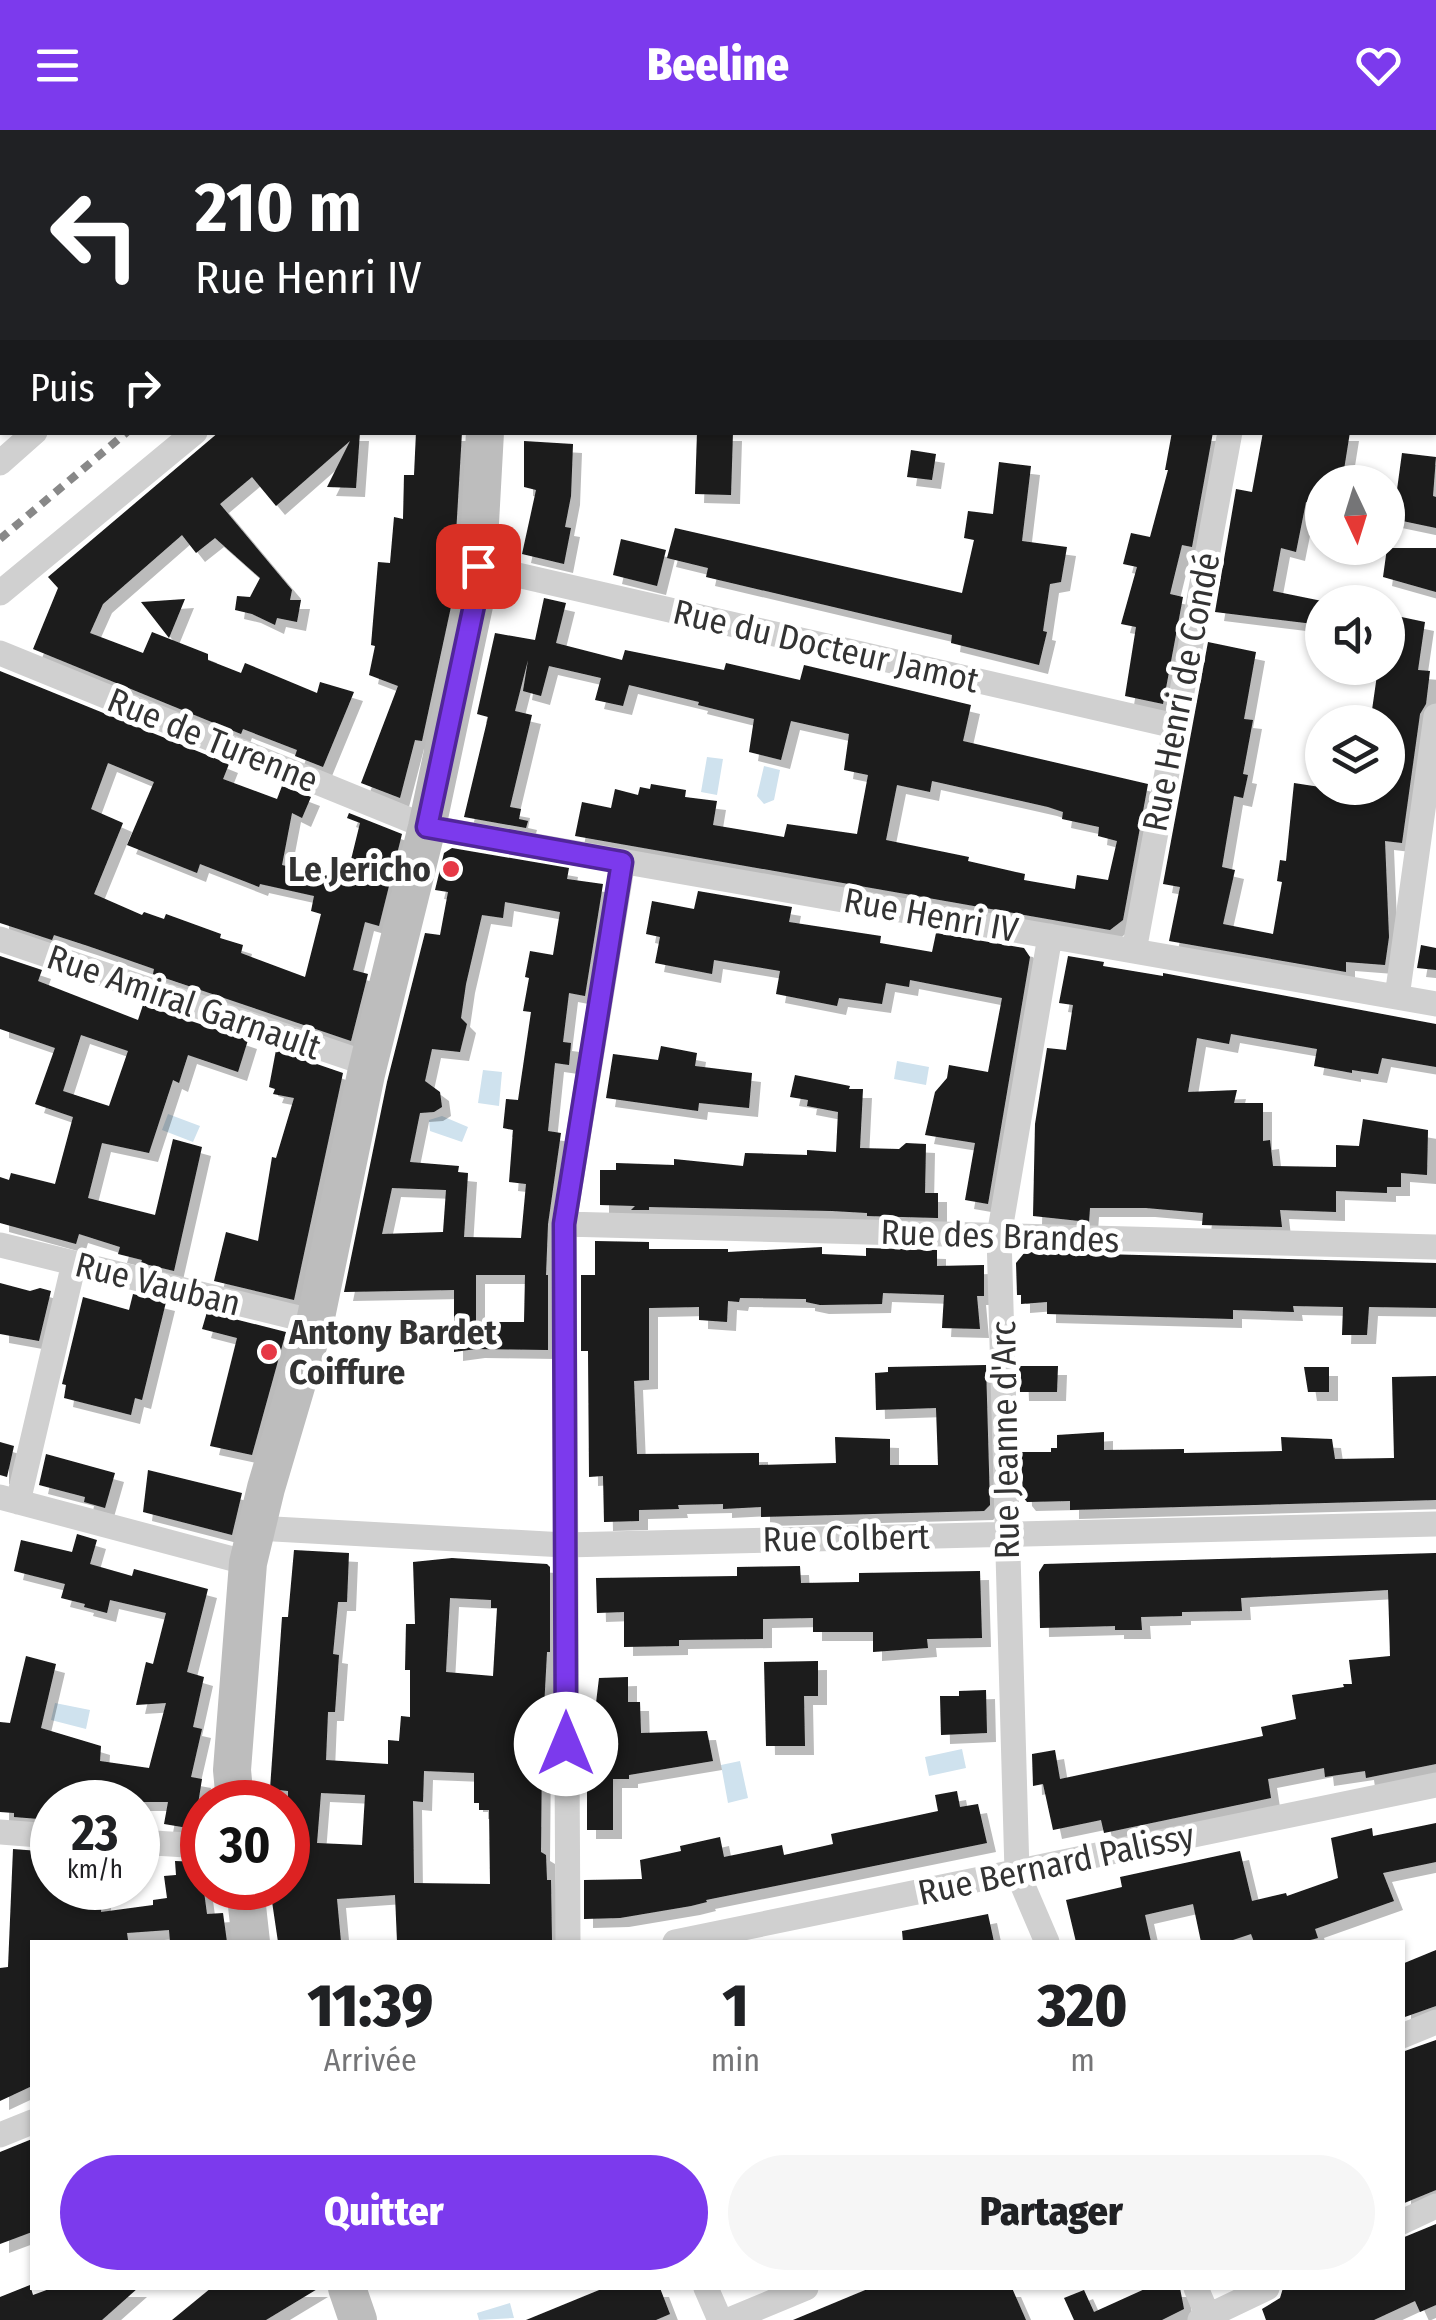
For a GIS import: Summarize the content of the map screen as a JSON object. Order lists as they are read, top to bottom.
{
  "streets": {
    "street": [
      "Rue du Docteur Jamot",
      "Rue Henri de Condé",
      "Rue de Turenne",
      "Rue Henri IV",
      "Rue Amiral Garnault",
      "Rue des Brandes",
      "Rue Vauban",
      "Rue Jeanne d'Arc",
      "Rue Colbert",
      "Rue Bernard Palissy"
    ]
  },
  "crossings": [
    ["Rue du Docteur Jamot", "Rue Henri de Condé"],
    ["Rue Henri de Condé", "Rue Henri IV"],
    ["Rue de Turenne", "Rue Henri IV"],
    ["Rue Henri IV", "Rue Jeanne d'Arc"],
    ["Rue des Brandes", "Rue Jeanne d'Arc"],
    ["Rue Jeanne d'Arc", "Rue Colbert"],
    ["Rue Jeanne d'Arc", "Rue Bernard Palissy"]
  ],
  "places": ["Le Jericho", "Antony Bardet Coiffure"],
  "north": "bottom",
  "page": {
    "header": "Beeline",
    "turn": ["210 m", "Rue Henri IV"],
    "then": "Puis",
    "speed": "23 km/h",
    "limit": "30",
    "eta": [
      "11:39",
      "Arrivée",
      "1",
      "min",
      "320",
      "m"
    ],
    "buttons": ["Quitter", "Partager"]
  }
}
